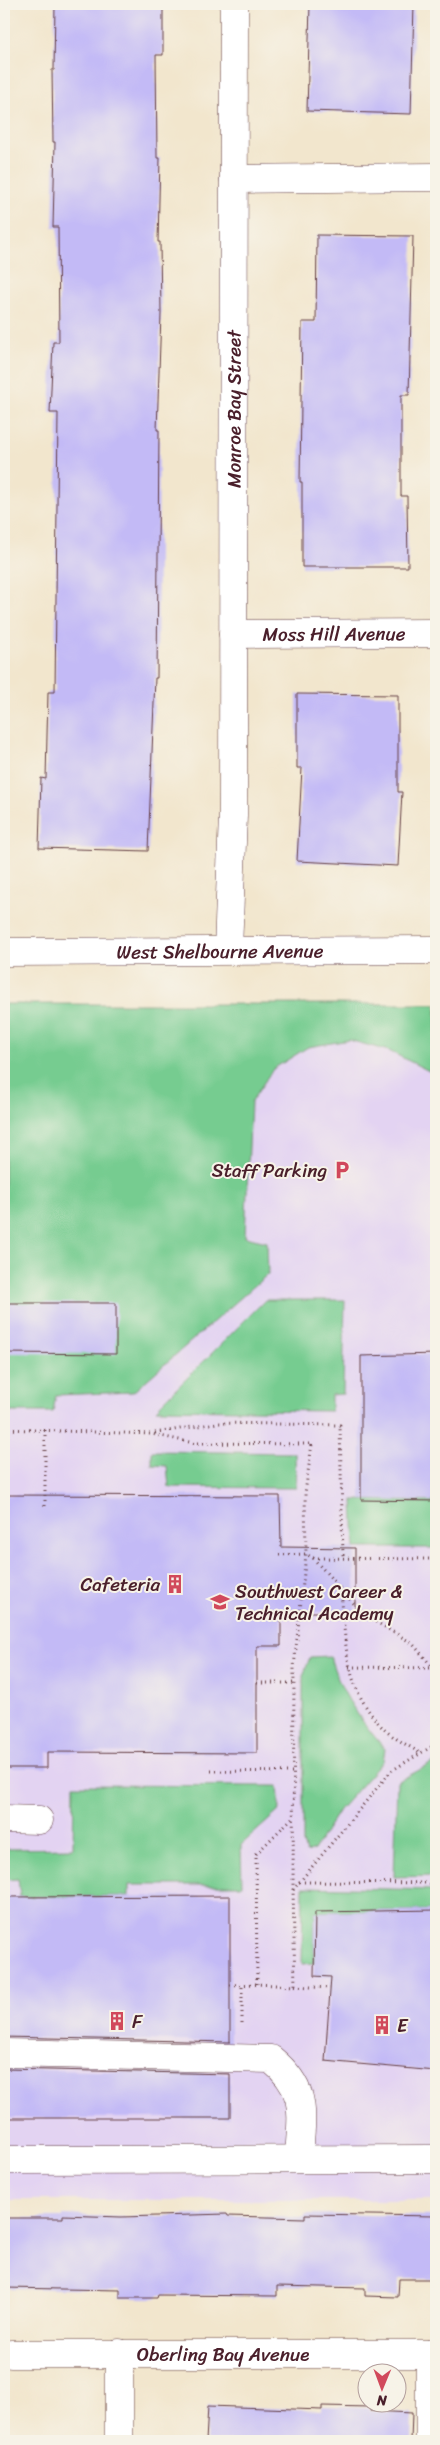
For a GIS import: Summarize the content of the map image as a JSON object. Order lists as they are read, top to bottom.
{
  "streets": {
    "street": [
      "Monroe Bay Street",
      "Moss Hill Avenue",
      "West Shelbourne Avenue",
      "Oberling Bay Avenue"
    ]
  },
  "crossings": [
    ["Monroe Bay Street", "Moss Hill Avenue"],
    ["Monroe Bay Street", "West Shelbourne Avenue"]
  ],
  "places": {
    "parking": ["Staff Parking"],
    "building": ["Cafeteria", "F", "E"],
    "school or university": ["Southwest Career & Technical Academy"]
  },
  "north": "bottom"
}
